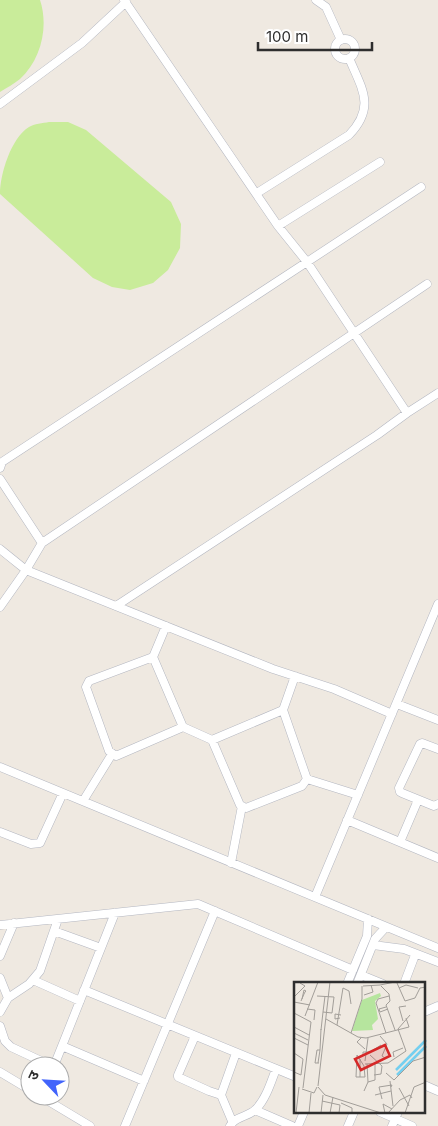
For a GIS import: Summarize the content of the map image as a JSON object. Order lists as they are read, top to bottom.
{
  "scale_bar": "100 m",
  "north": "top left"
}
